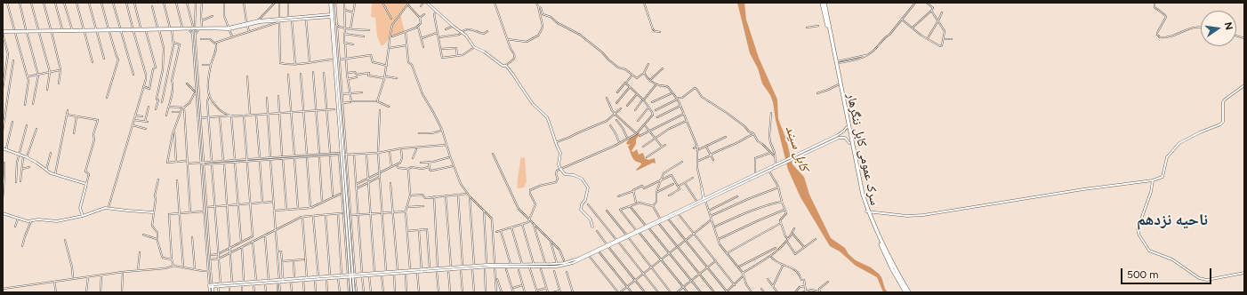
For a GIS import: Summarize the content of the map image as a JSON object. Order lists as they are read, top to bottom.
{
  "streets": {
    "highway": ["سرک عمومی کابل ننگرهار"]
  },
  "districts": ["ناحیه نزدهم"],
  "water": ["کابل سيند"],
  "scale_bar": "500 m",
  "north": "right"
}
